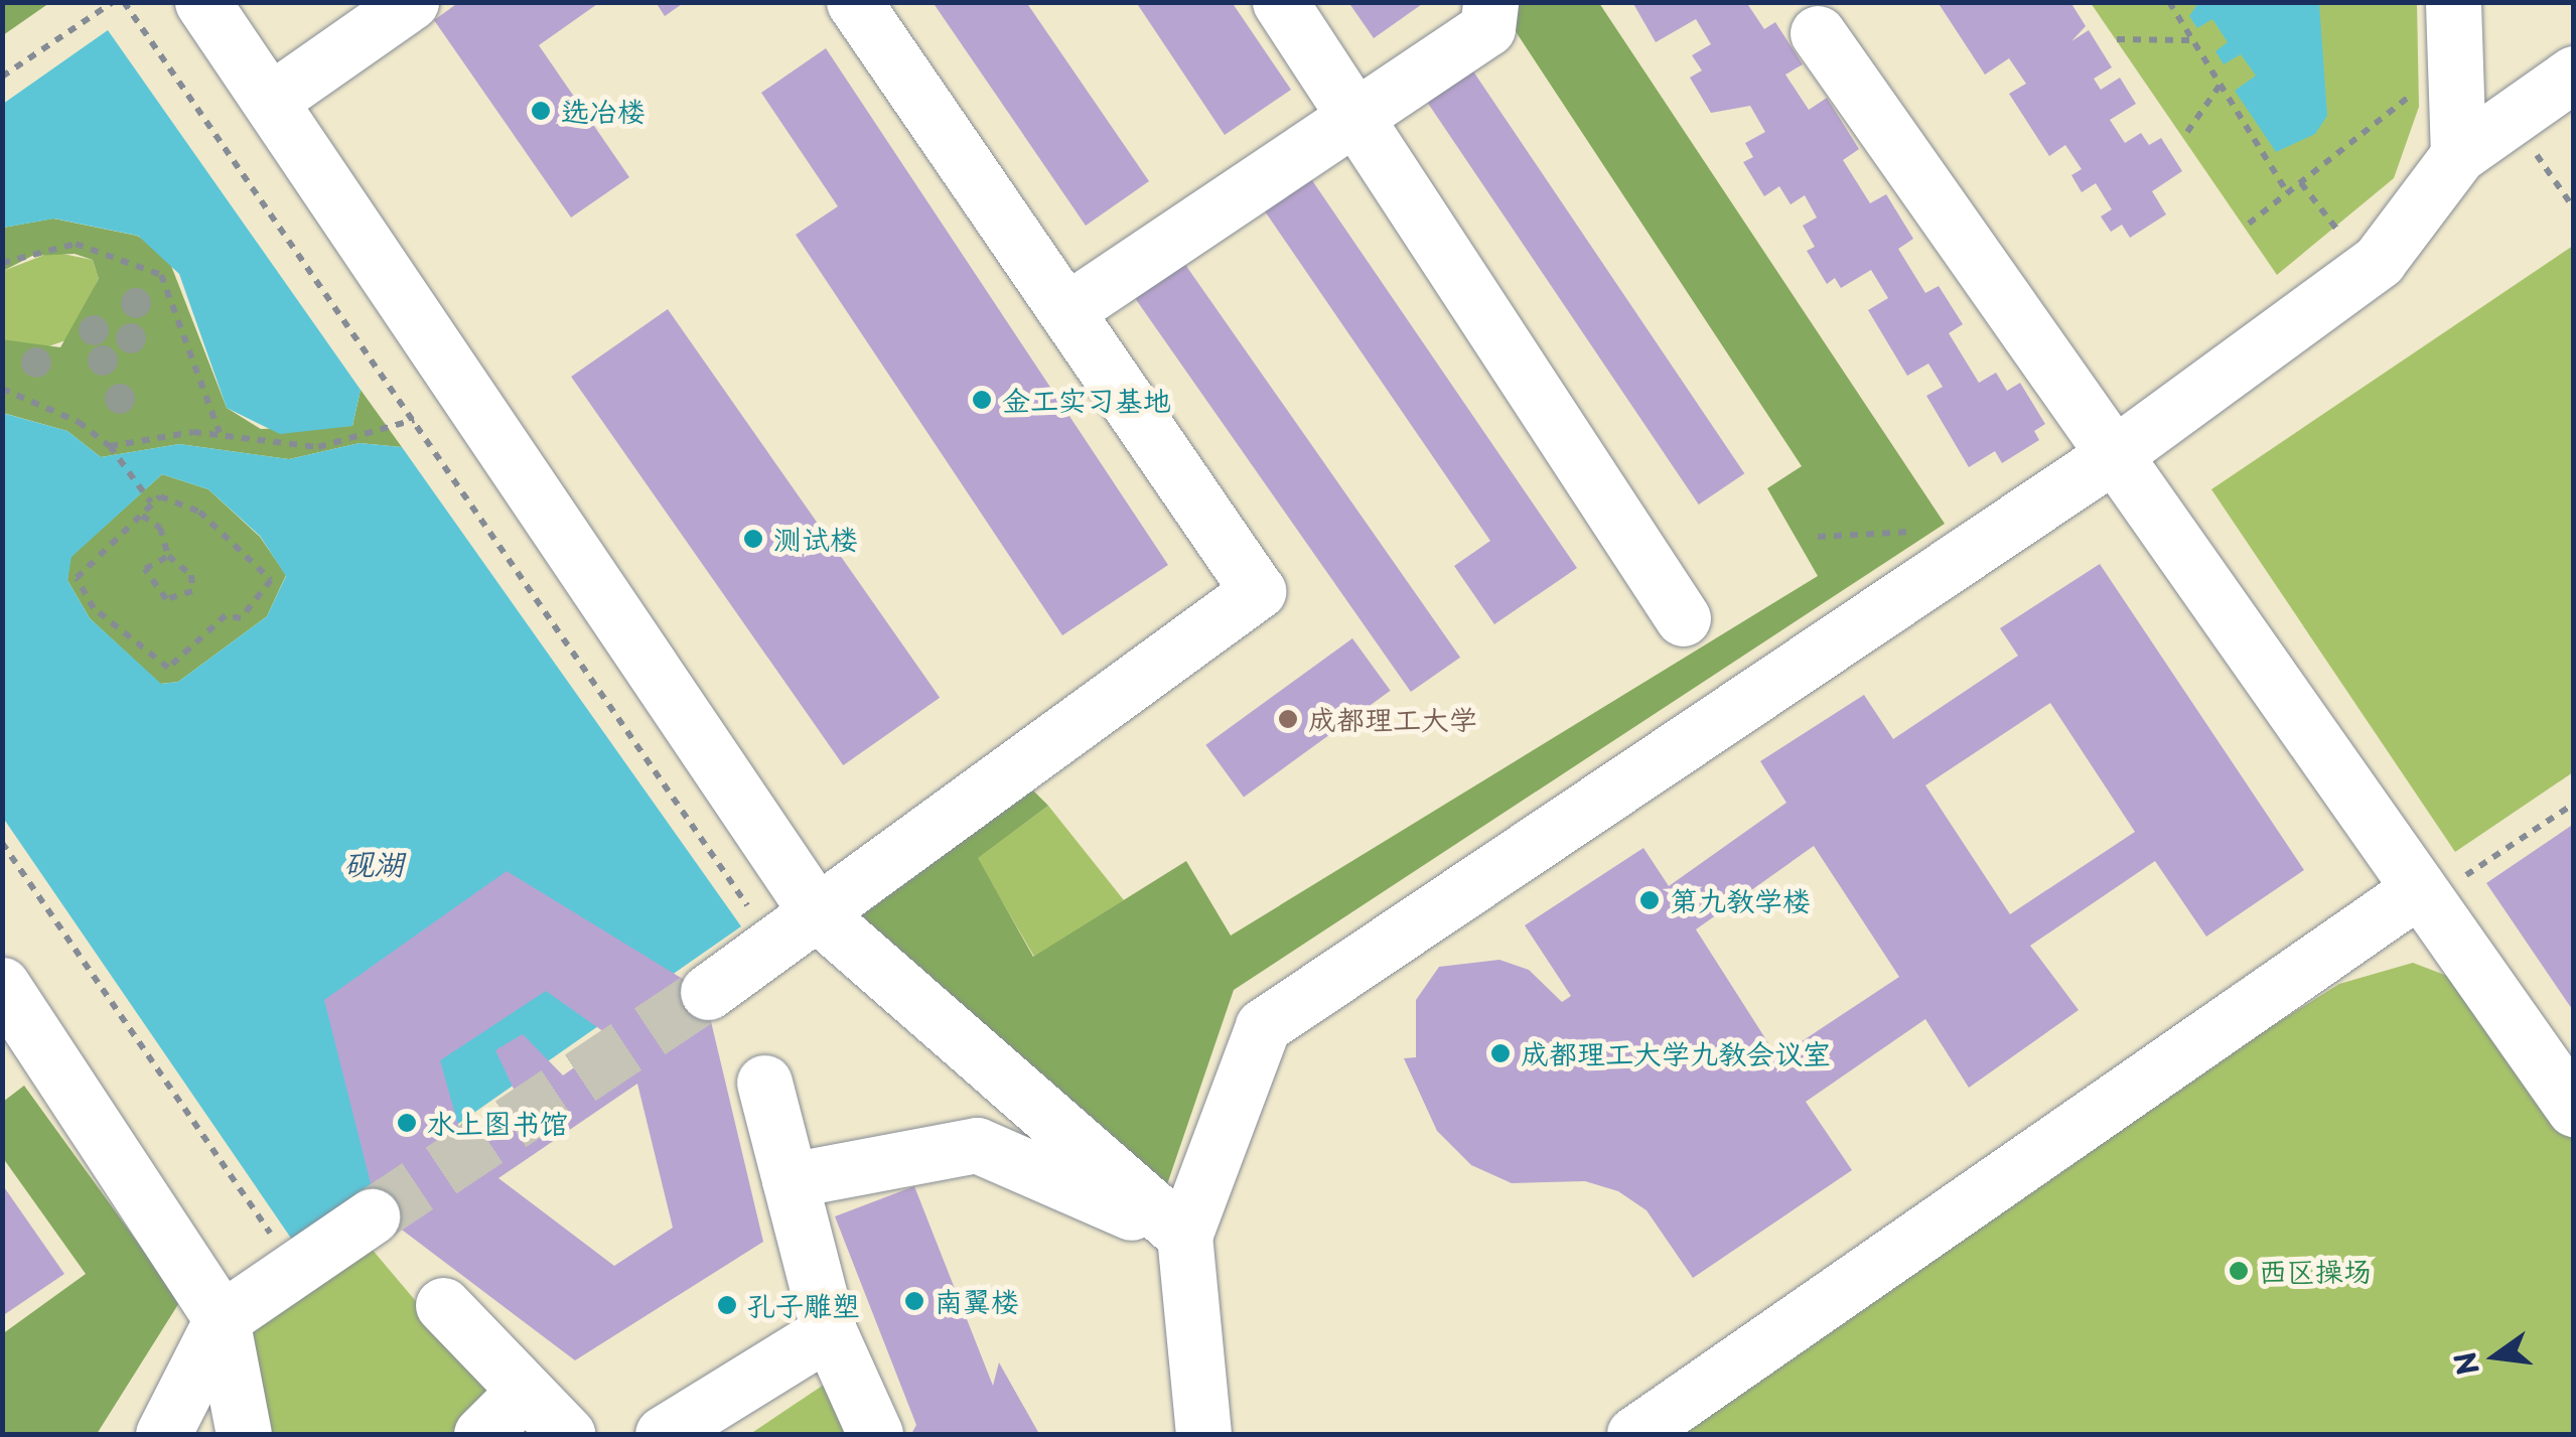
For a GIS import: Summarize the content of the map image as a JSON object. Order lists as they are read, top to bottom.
{
  "water": ["砚湖"],
  "places": [
    "选冶楼",
    "金工实习基地",
    "测试楼",
    "成都理工大学",
    "第九教学楼",
    "成都理工大学九教会议室",
    "水上图书馆",
    "西区操场",
    "南翼楼",
    "孔子雕塑"
  ],
  "north": "left"
}
